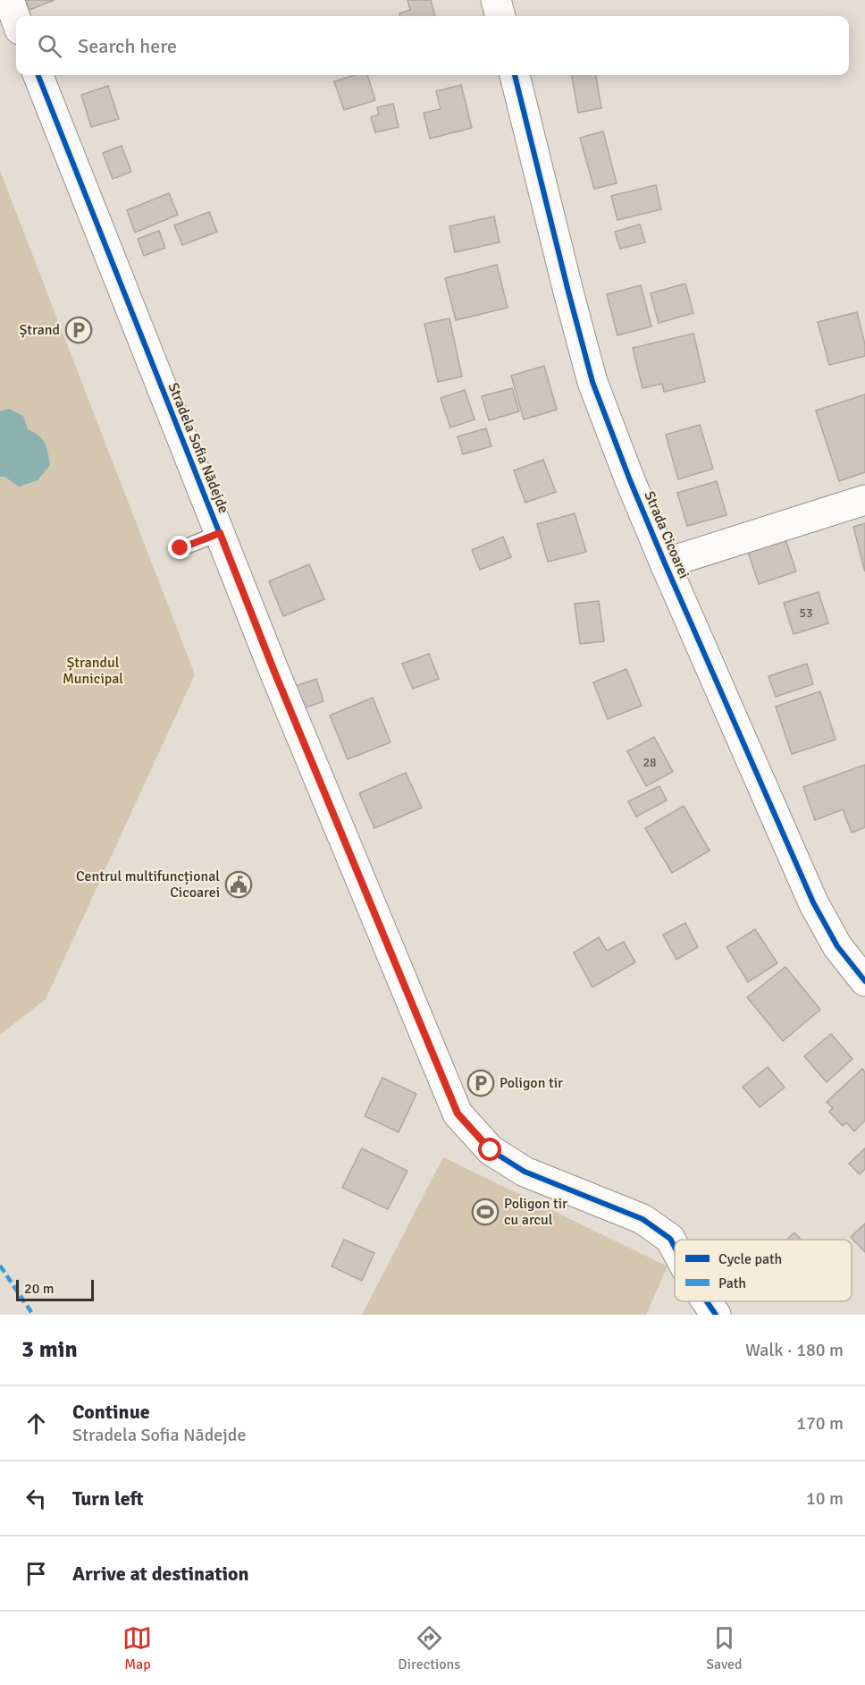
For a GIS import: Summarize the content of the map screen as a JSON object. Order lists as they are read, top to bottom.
{
  "streets": {
    "street": ["Stradela Sofia Nădejde", "Strada Cicoarei"]
  },
  "parks": ["Ștrandul Municipal"],
  "places": {
    "parking": ["Ștrand", "Poligon tir"],
    "public building": ["Centrul multifuncțional Cicoarei"],
    "sports": ["Poligon tir cu arcul"]
  },
  "house_numbers": ["53", "28"],
  "legend": ["Cycle path", "Path"],
  "scale_bar": "20 m",
  "page": {
    "search": "Search here",
    "scale": "20 m",
    "heading": ["3 min", "Walk · 180 m"],
    "list": [
      ["Continue", "Stradela Sofia Nădejde", "170 m"],
      ["Turn left", "10 m"],
      "Arrive at destination"
    ],
    "nav": ["Map", "Directions", "Saved"]
  }
}
